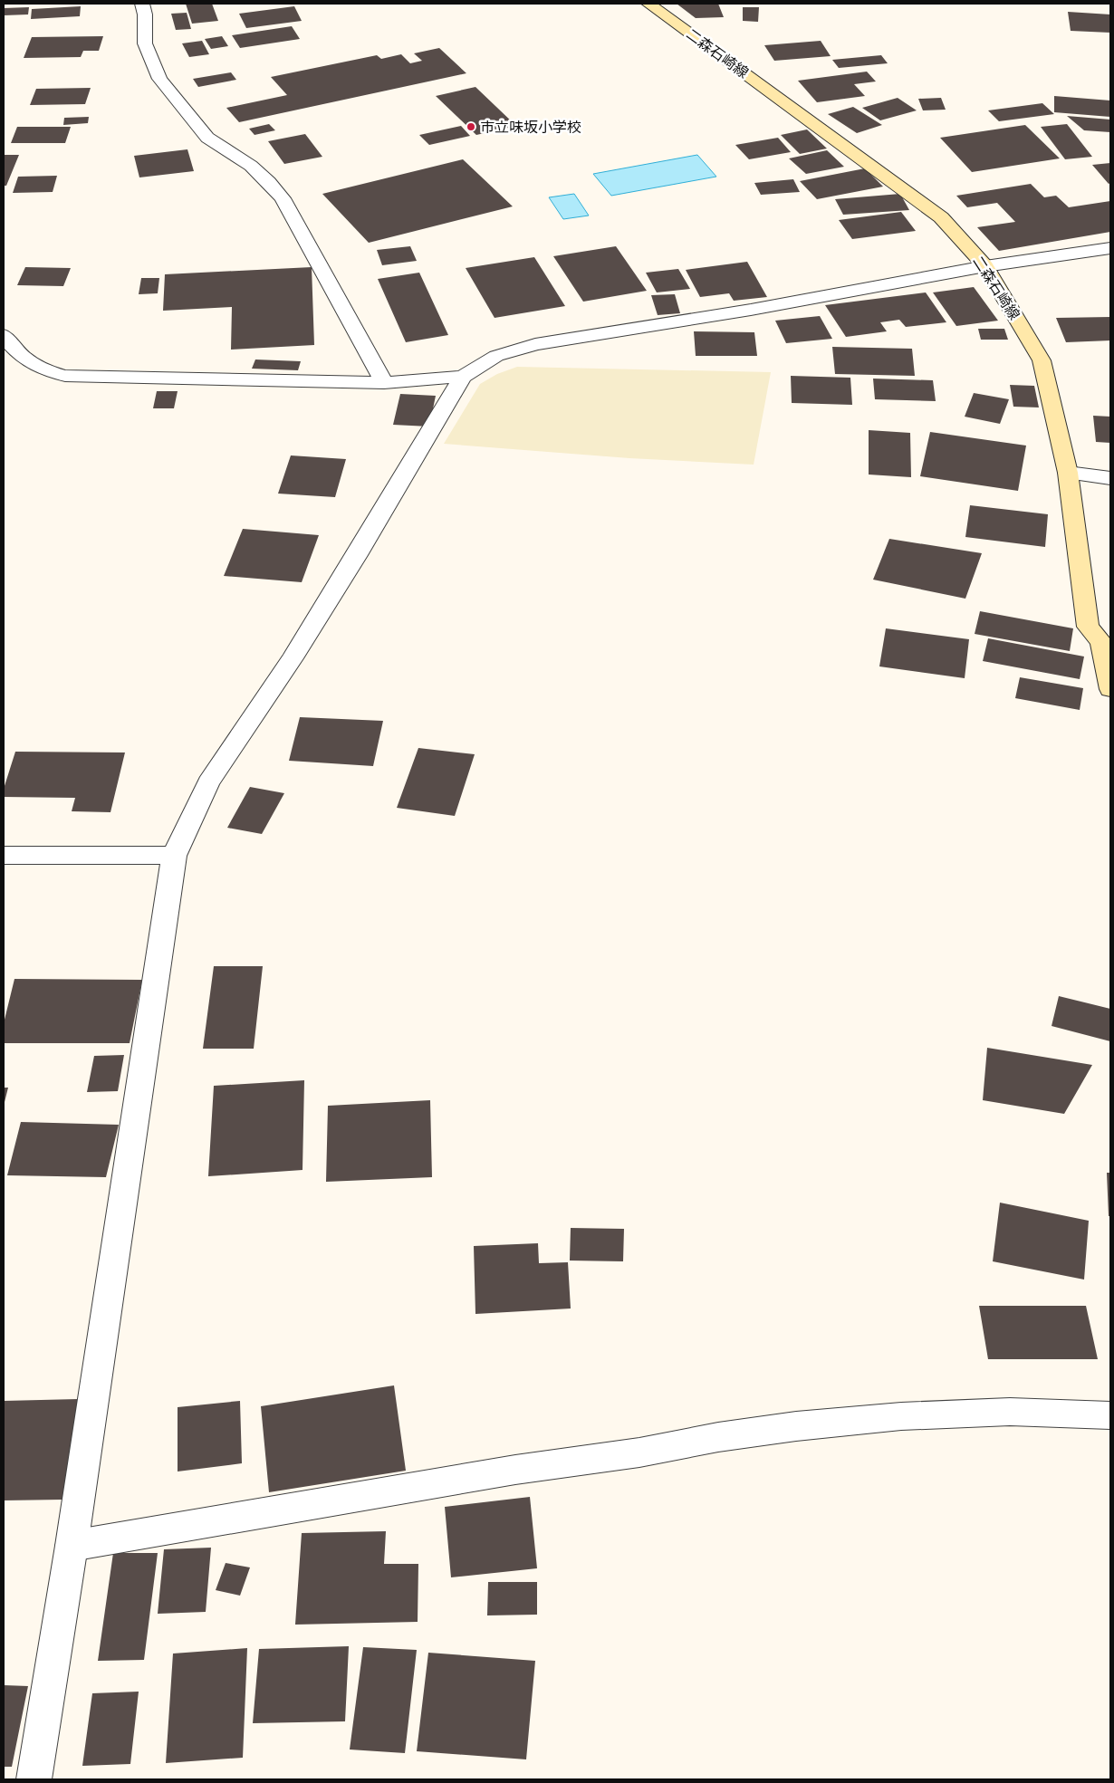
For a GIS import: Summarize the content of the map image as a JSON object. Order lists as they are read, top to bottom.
{
  "streets": {
    "main road": ["二森石崎線"]
  },
  "places": ["市立味坂小学校"]
}
